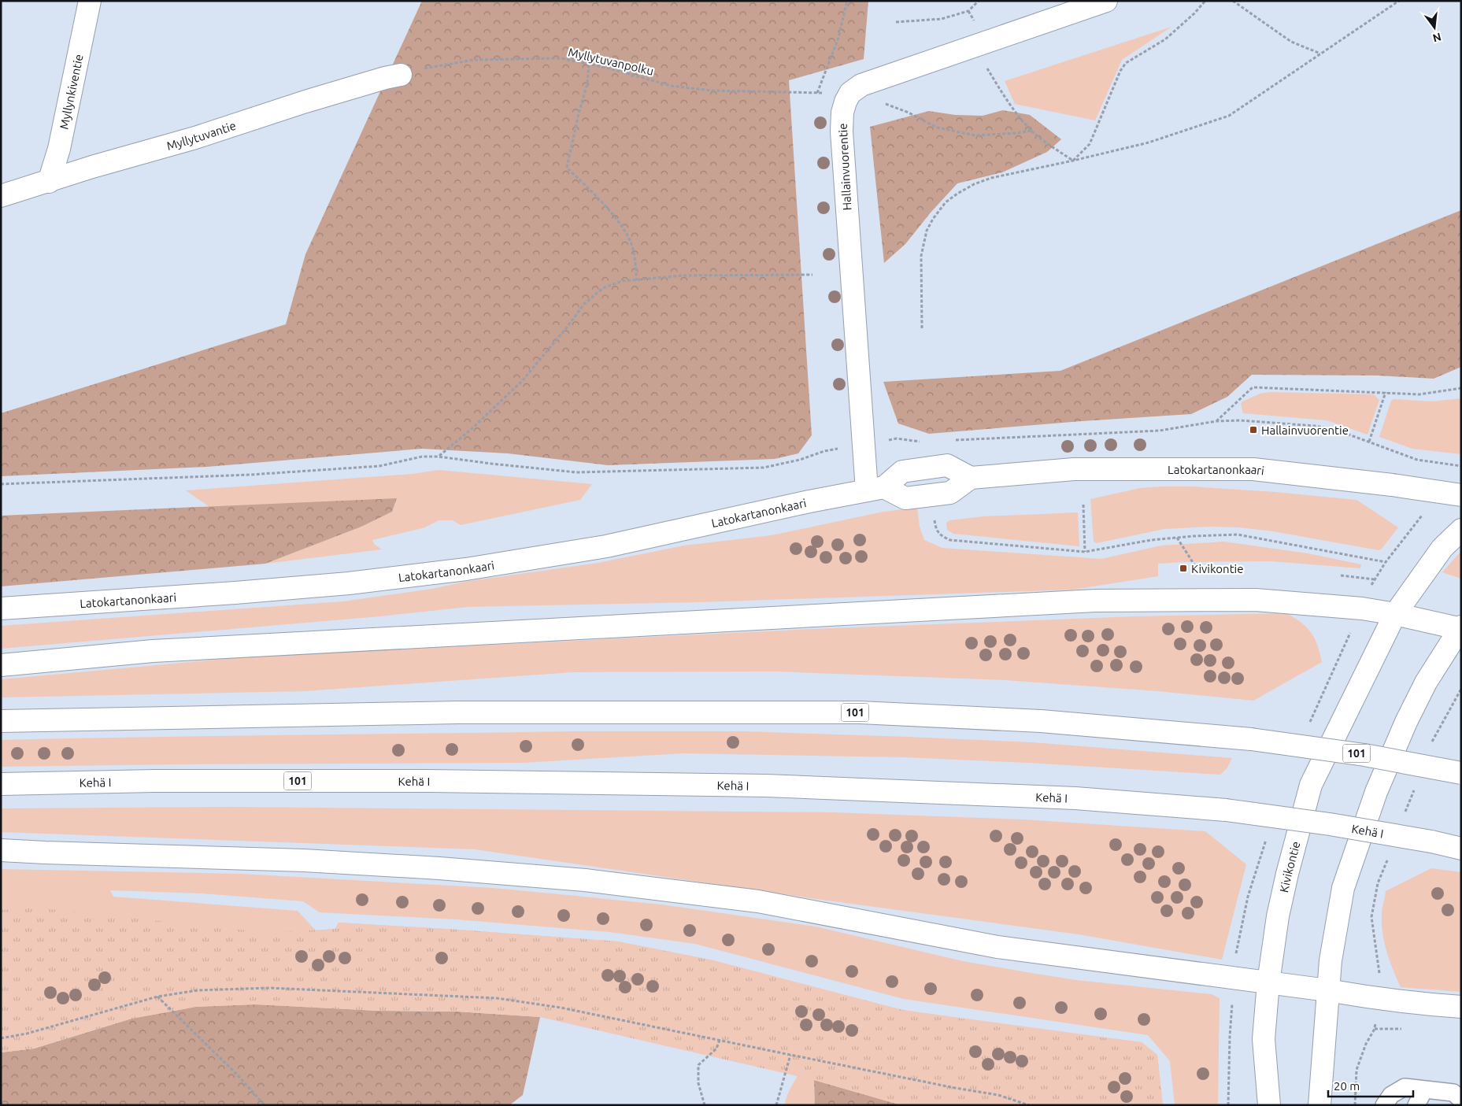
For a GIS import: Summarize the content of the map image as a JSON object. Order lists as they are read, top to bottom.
{
  "streets": {
    "main road": [
      "Myllynkiventie",
      "Myllytuvantie",
      "Hallainvuorentie",
      "Latokartanonkaari",
      "101",
      "Kehä I",
      "Kivikontie"
    ],
    "path": ["Myllytuvanpolku"]
  },
  "crossings": [
    ["Myllytuvanpolku", "Myllytuvantie"],
    ["Myllynkiventie", "Myllytuvantie"],
    ["Hallainvuorentie", "Latokartanonkaari"]
  ],
  "places": {
    "transit": ["Hallainvuorentie", "Kivikontie"]
  },
  "scale_bar": "20 m",
  "north": "bottom"
}
